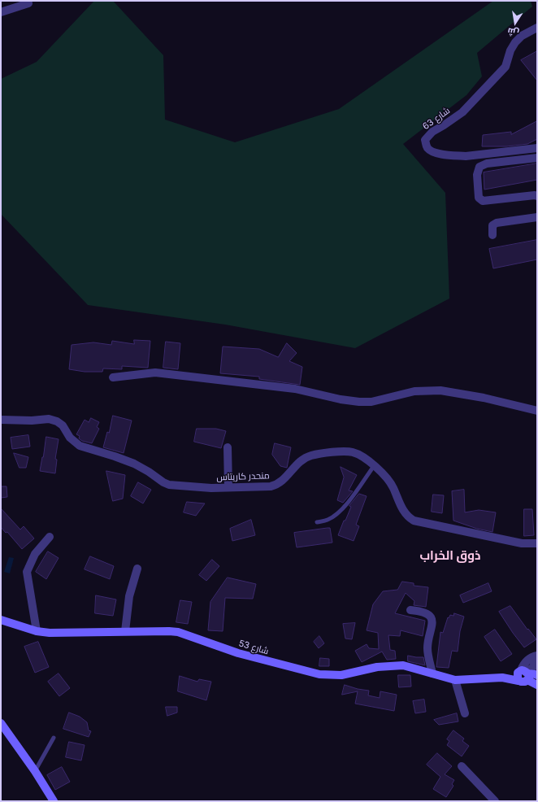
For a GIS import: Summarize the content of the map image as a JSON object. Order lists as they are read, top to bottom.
{
  "streets": {
    "street": ["شارع 63", "منحدر كاريتاس", "شارع 53"]
  },
  "districts": ["ذوق الخراب"],
  "north": "bottom"
}
